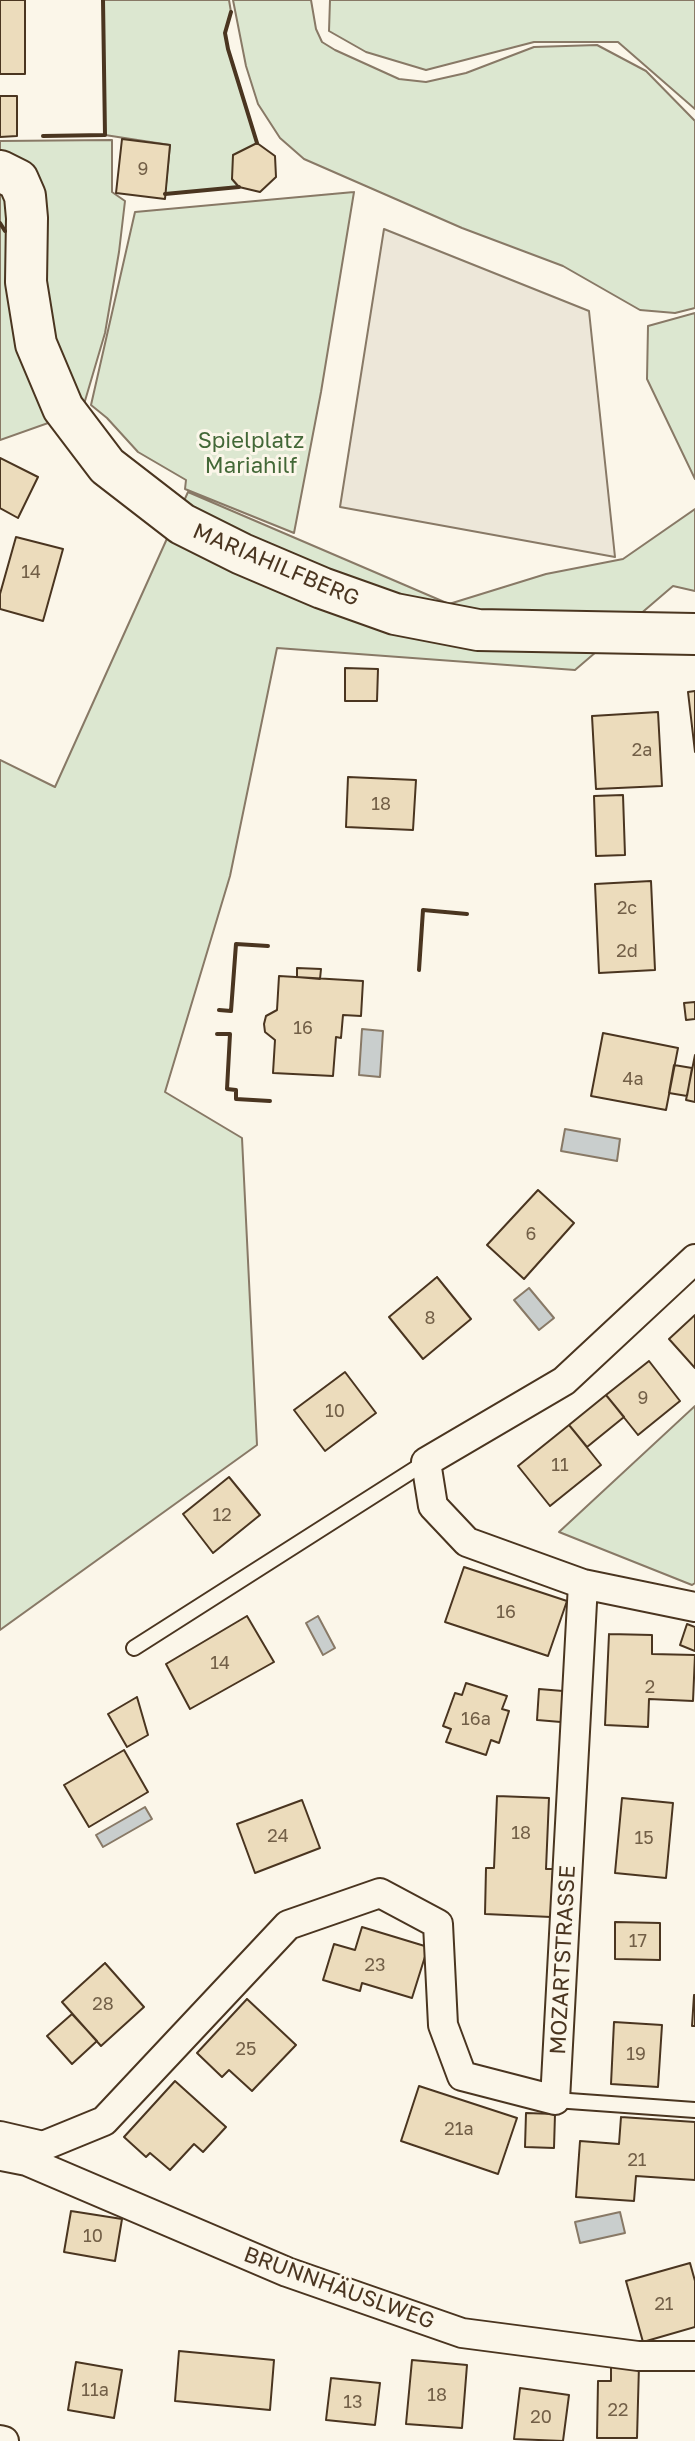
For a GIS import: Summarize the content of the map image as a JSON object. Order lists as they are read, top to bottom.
{
  "streets": {
    "main road": ["MARIAHILFBERG"],
    "street": ["MOZARTSTRASSE", "BRUNNHÄUSLWEG"]
  },
  "parks": ["Spielplatz Mariahilf"],
  "house_numbers": [
    "9",
    "14",
    "2a",
    "18",
    "2c",
    "2d",
    "16",
    "4a",
    "6",
    "8",
    "9",
    "10",
    "11",
    "12",
    "16",
    "14",
    "2",
    "16a",
    "18",
    "24",
    "15",
    "17",
    "23",
    "28",
    "25",
    "19",
    "21a",
    "21",
    "10",
    "21",
    "11a",
    "18",
    "13",
    "22",
    "20"
  ]
}
